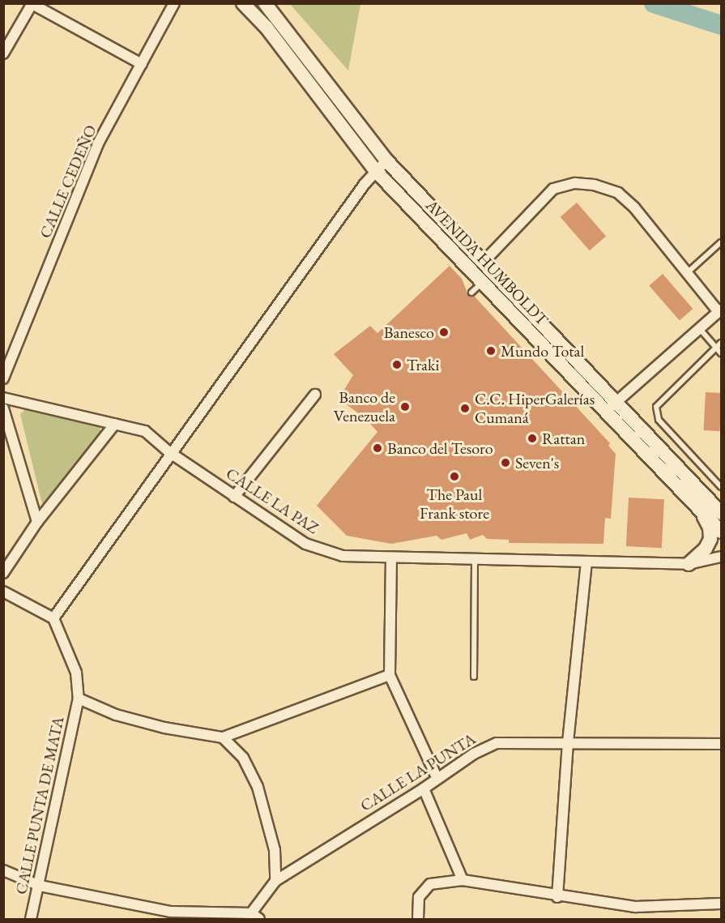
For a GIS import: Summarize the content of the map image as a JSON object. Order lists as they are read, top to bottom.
{
  "streets": {
    "main road": ["AVENIDA HUMBOLDT"],
    "street": [
      "CALLE CEDEÑO",
      "CALLE LA PAZ",
      "CALLE LA PUNTA",
      "CALLE PUNTA DE MATA"
    ]
  },
  "places": [
    "Banesco",
    "Mundo Total",
    "Traki",
    "Banco de Venezuela",
    "C.C. HiperGalerías Cumaná",
    "Rattan",
    "Banco del Tesoro",
    "Seven's",
    "The Paul Frank store"
  ]
}
